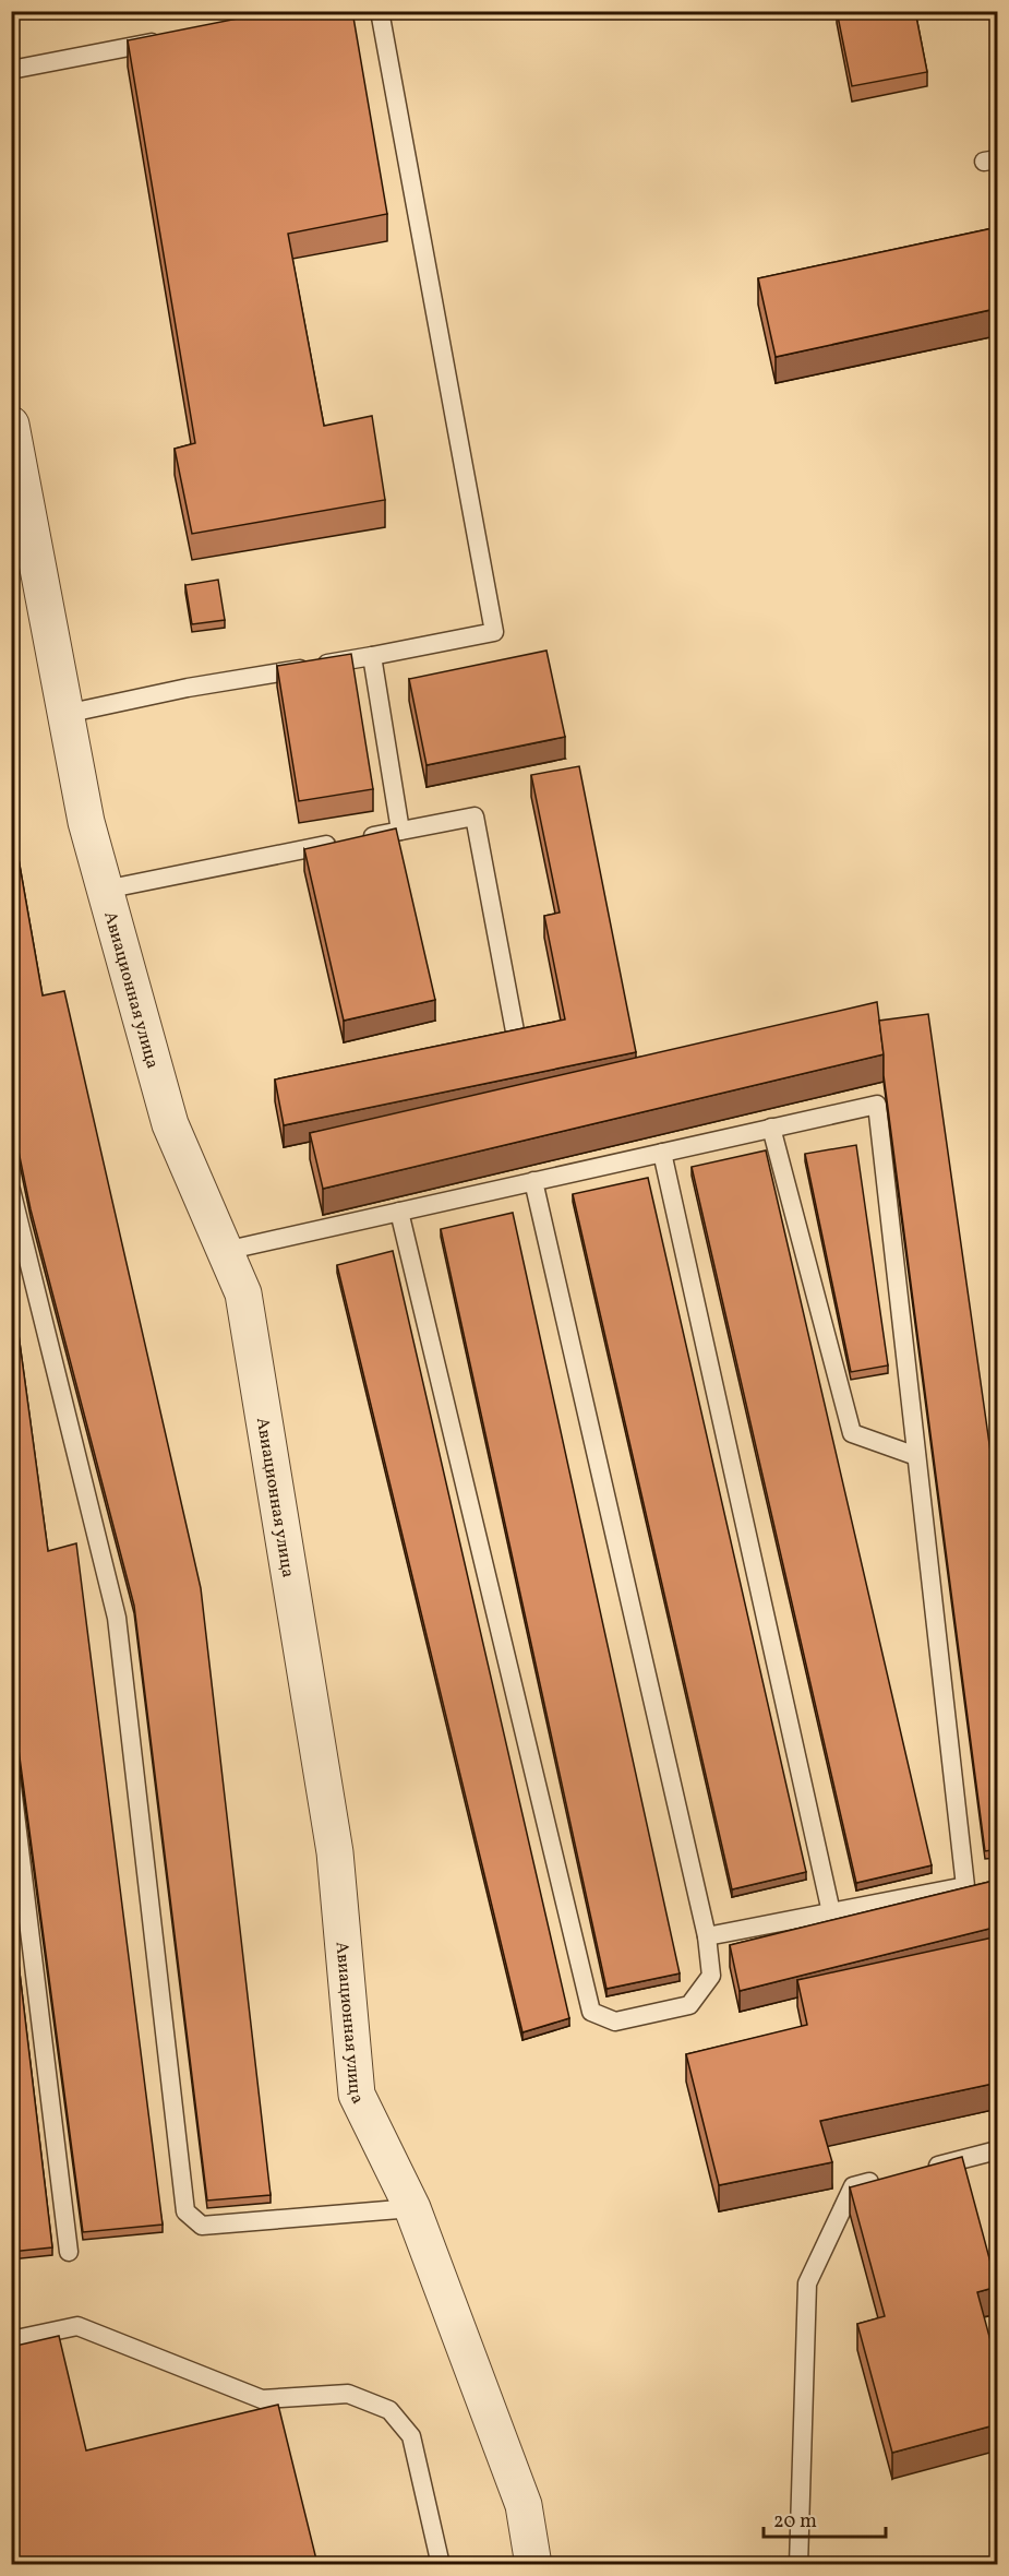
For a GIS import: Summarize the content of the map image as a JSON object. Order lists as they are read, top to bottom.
{
  "streets": {
    "street": ["Авиационная улица"]
  },
  "scale_bar": "20 m"
}
